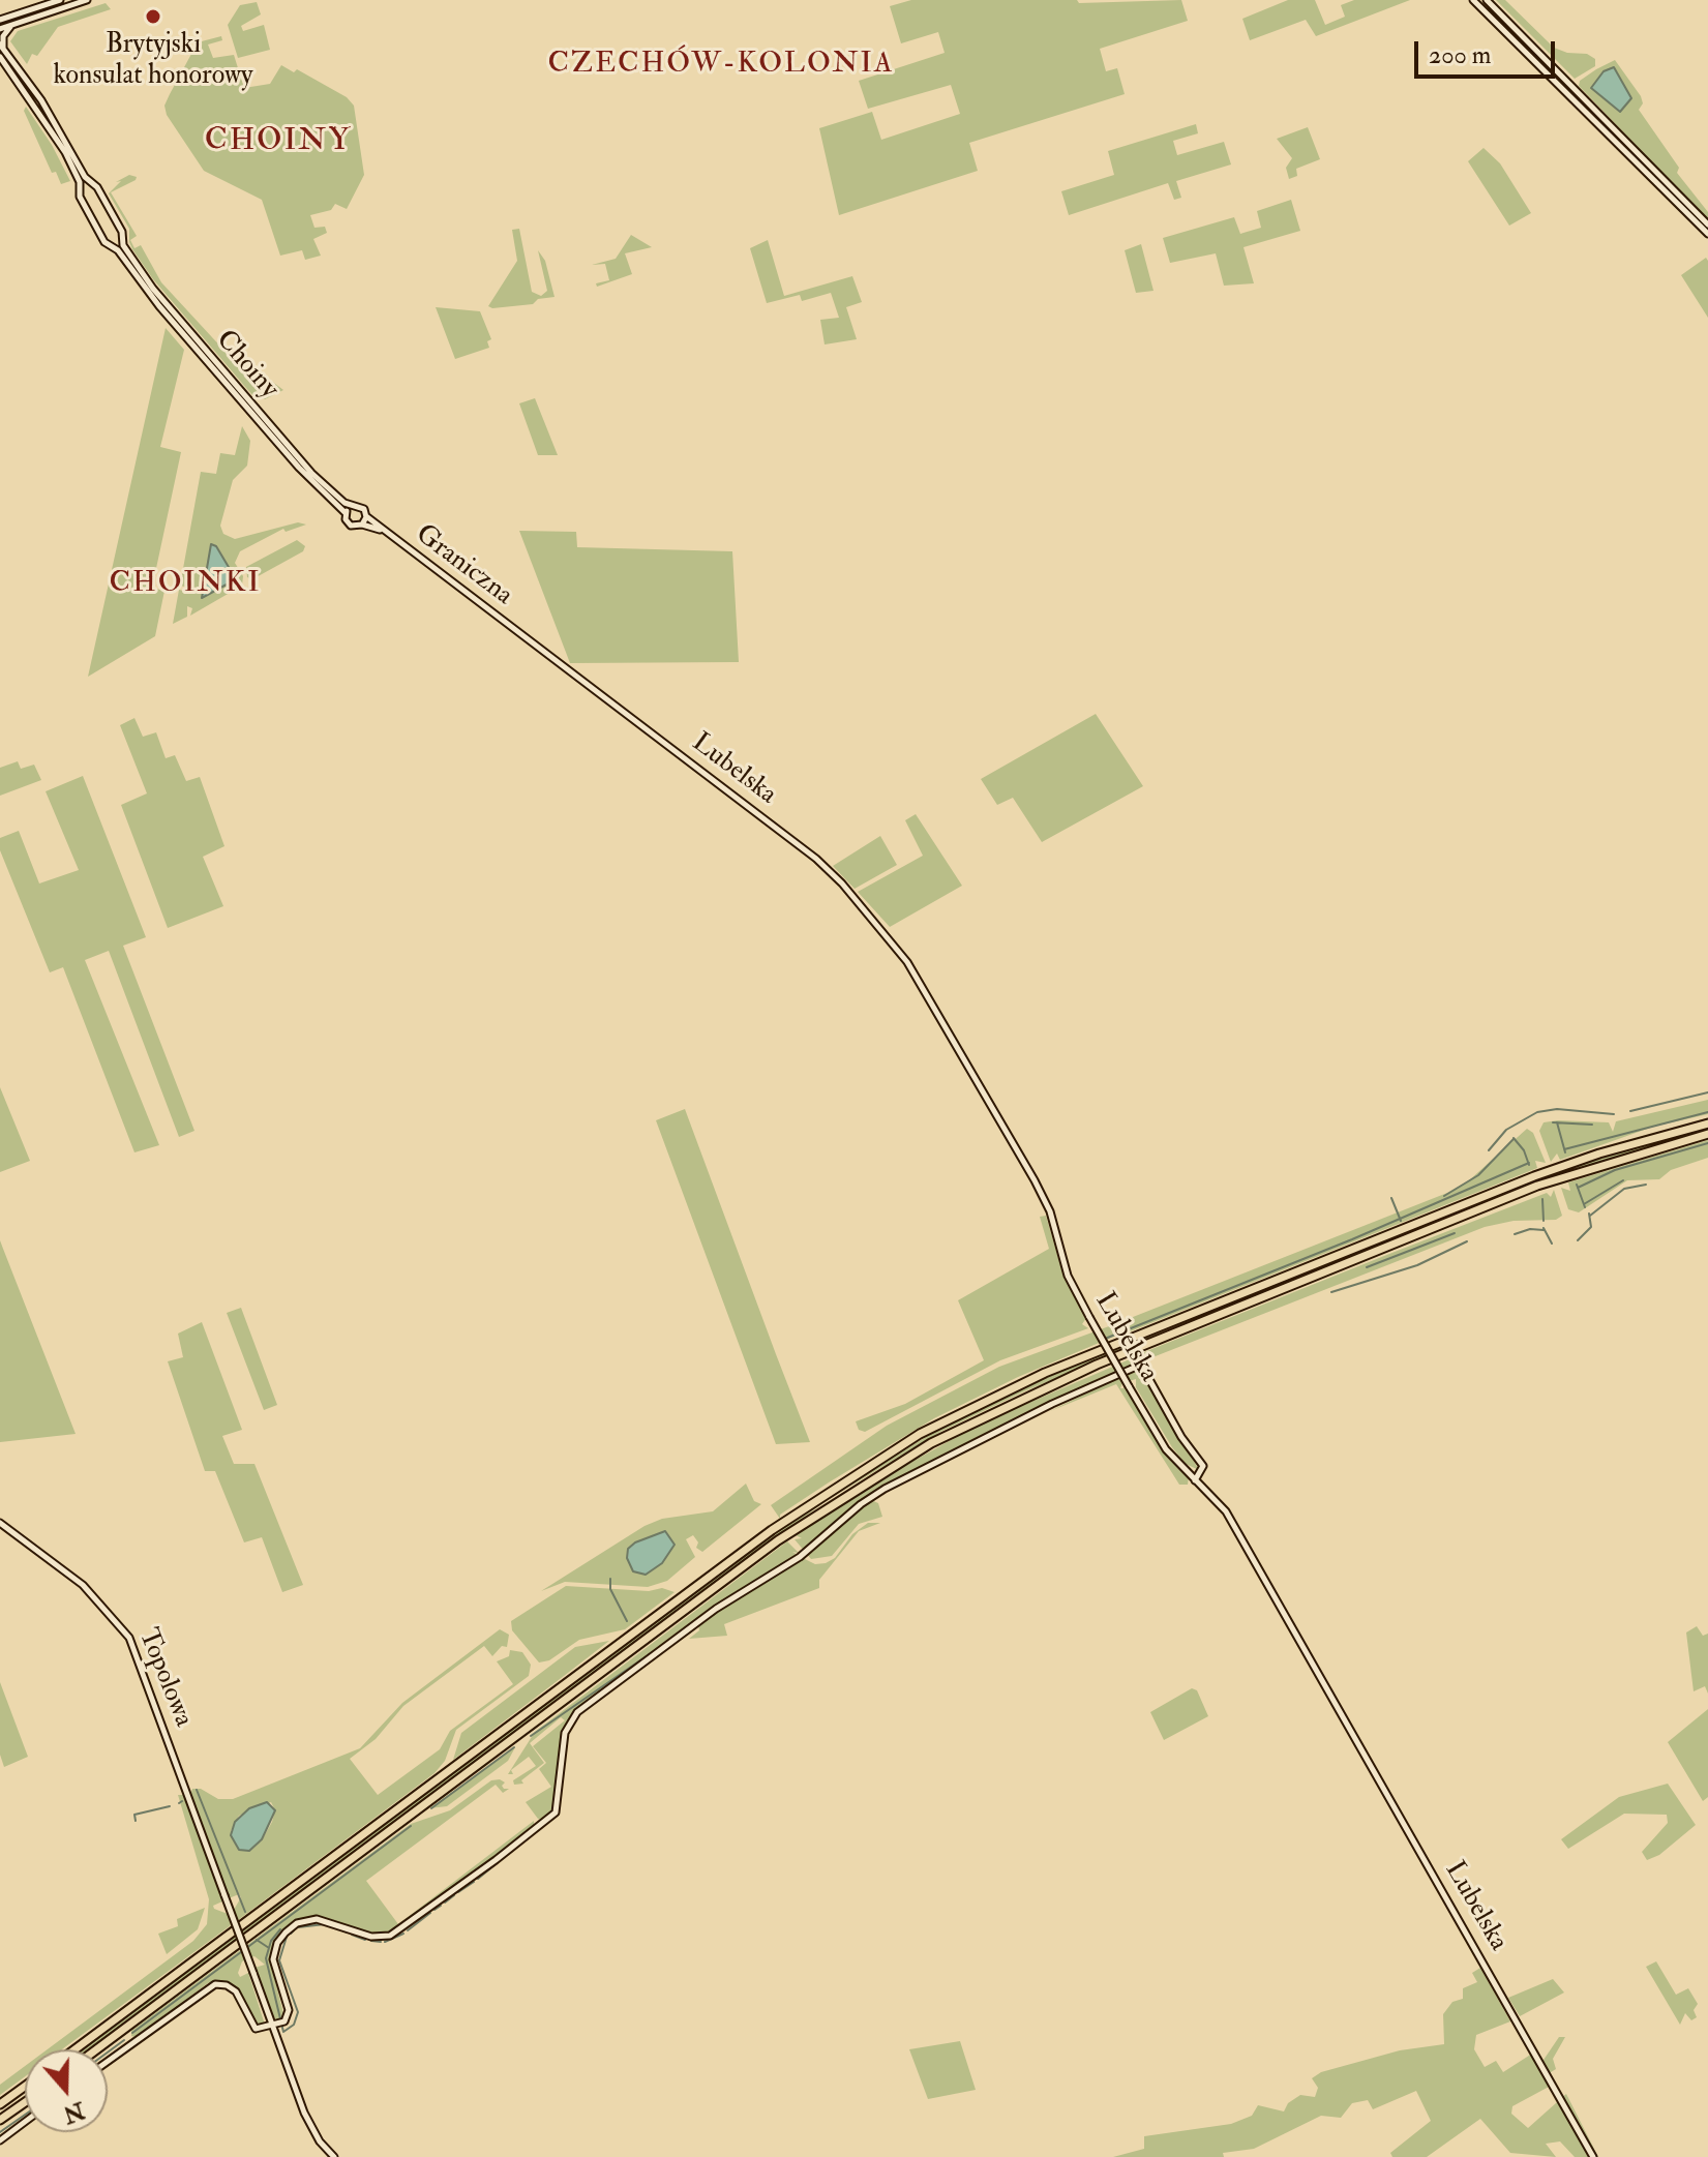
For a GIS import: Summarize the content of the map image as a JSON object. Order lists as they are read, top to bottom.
{
  "streets": {
    "street": [
      "Choiny",
      "Graniczna",
      "Lubelska",
      "Topolowa"
    ]
  },
  "crossings": [
    ["Choiny", "Graniczna"],
    ["Graniczna", "Lubelska"]
  ],
  "districts": ["CZECHÓW-KOLONIA", "CHOINY", "CHOINKI"],
  "places": ["Brytyjski konsulat honorowy"],
  "scale_bar": "200 m",
  "north": "bottom"
}
